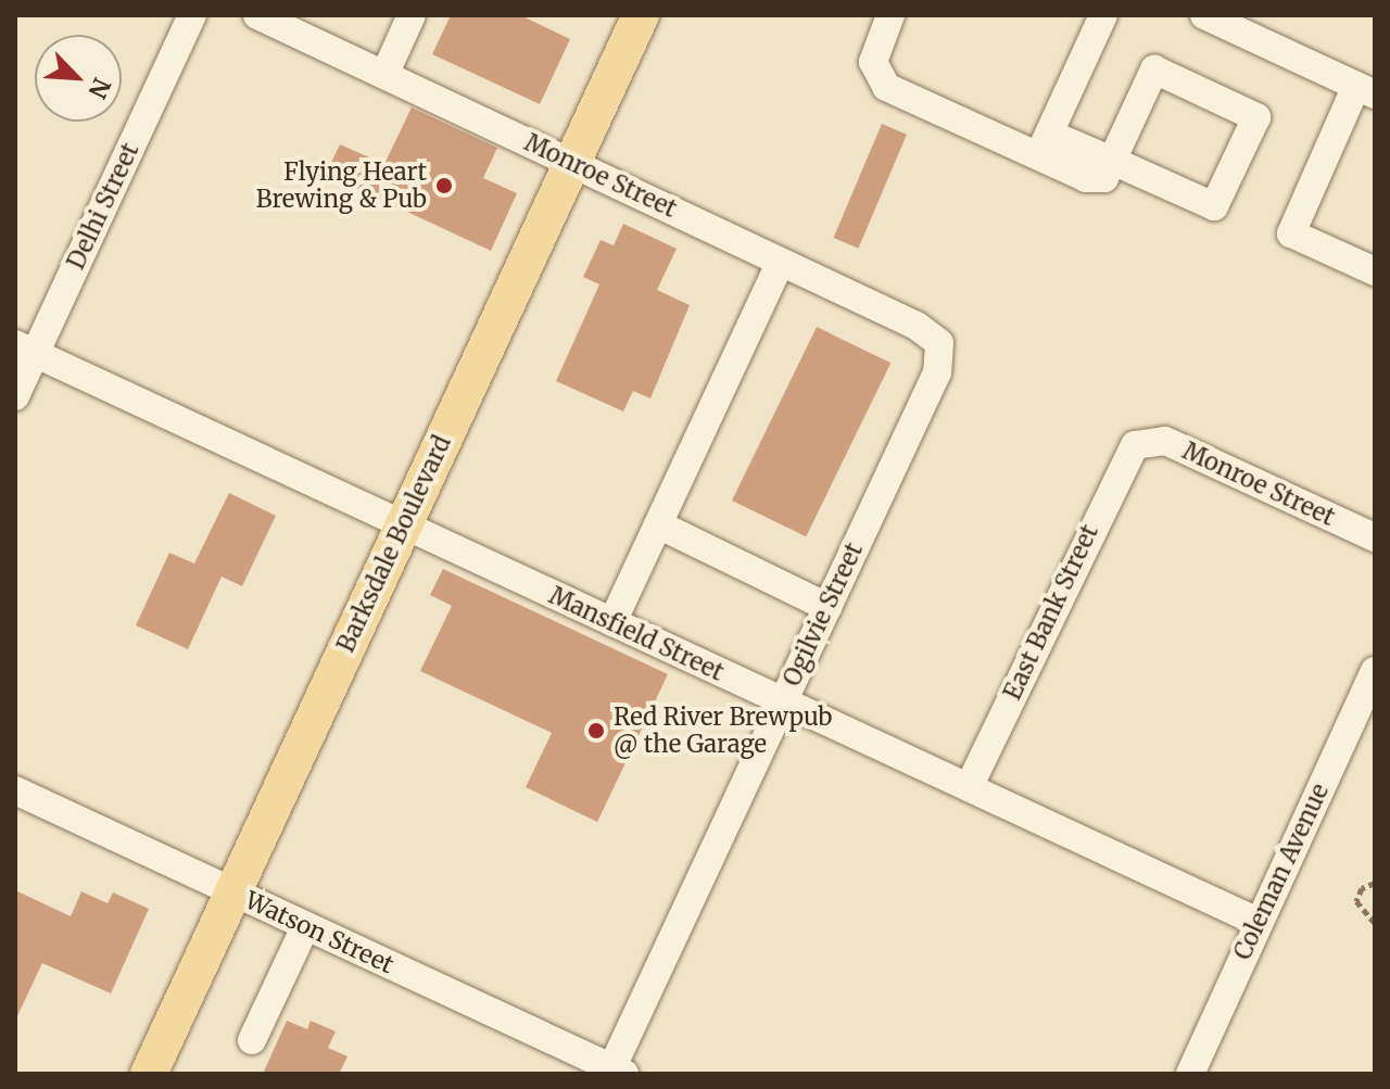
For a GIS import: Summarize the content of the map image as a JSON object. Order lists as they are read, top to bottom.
{
  "streets": {
    "main road": ["Barksdale Boulevard"],
    "street": [
      "Monroe Street",
      "Delhi Street",
      "East Bank Street",
      "Ogilvie Street",
      "Mansfield Street",
      "Coleman Avenue",
      "Watson Street"
    ]
  },
  "crossings": [
    ["Monroe Street", "Barksdale Boulevard"],
    ["Monroe Street", "East Bank Street"],
    ["Monroe Street", "Ogilvie Street"],
    ["Delhi Street", "Mansfield Street"],
    ["Barksdale Boulevard", "Mansfield Street"],
    ["Barksdale Boulevard", "Watson Street"],
    ["East Bank Street", "Mansfield Street"],
    ["Ogilvie Street", "Mansfield Street"],
    ["Ogilvie Street", "Watson Street"],
    ["Mansfield Street", "Coleman Avenue"]
  ],
  "places": ["Flying Heart Brewing & Pub", "Red River Brewpub @ the Garage"],
  "north": "bottom right"
}
